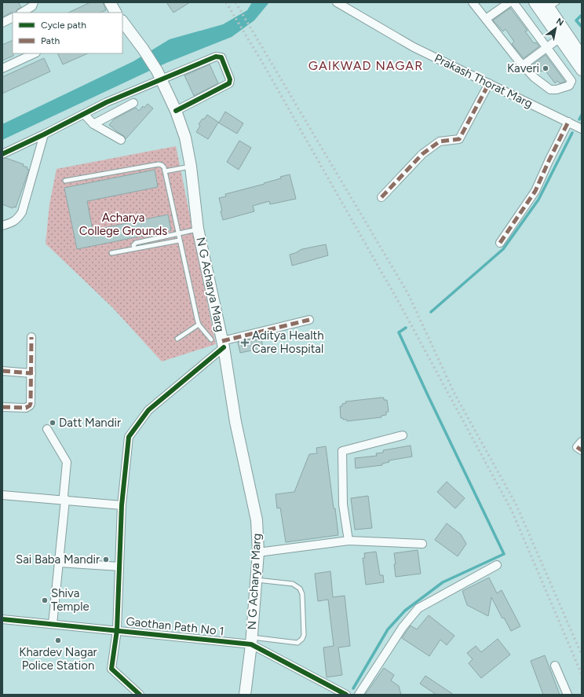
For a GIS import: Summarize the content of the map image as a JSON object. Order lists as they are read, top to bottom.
{
  "streets": {
    "main road": ["N G Acharya Marg"],
    "street": ["Prakash Thorat Marg", "Gaothan Path No 1"]
  },
  "crossings": [
    ["N G Acharya Marg", "Gaothan Path No 1"]
  ],
  "districts": ["GAIKWAD NAGAR"],
  "parks": ["Acharya College Grounds"],
  "places": {
    "other": [
      "Kaveri",
      "Datt Mandir",
      "Sai Baba Mandir",
      "Shiva Temple",
      "Khardev Nagar Police Station"
    ],
    "health": ["Aditya Health Care Hospital"]
  },
  "legend": ["Cycle path", "Path"],
  "north": "top right"
}
